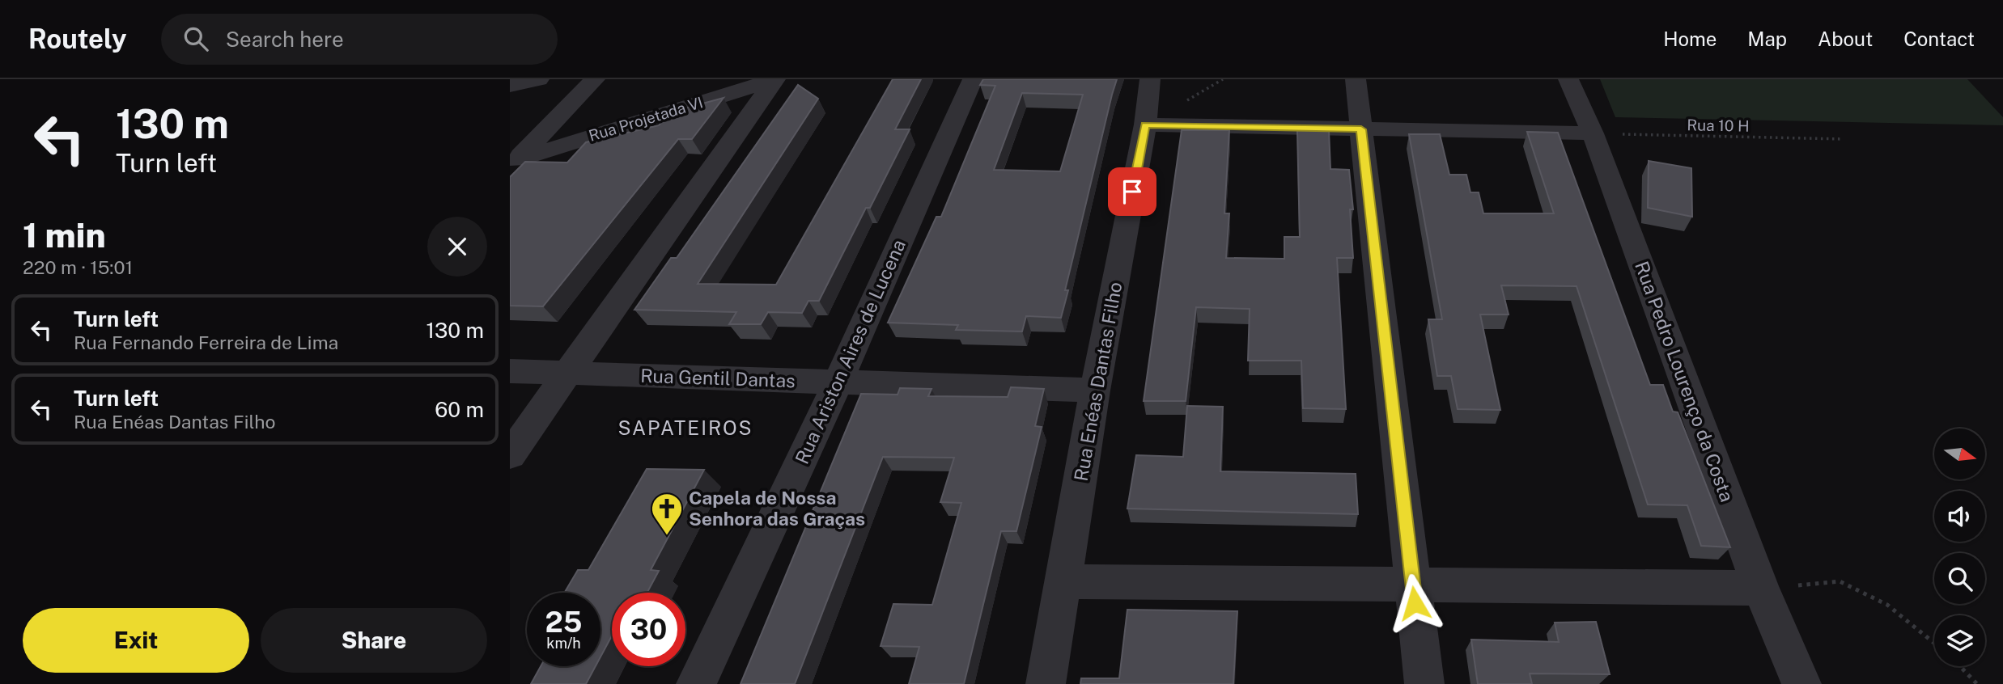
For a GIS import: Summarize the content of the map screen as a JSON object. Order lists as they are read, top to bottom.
{
  "streets": {
    "street": [
      "Rua Projetada VI",
      "Rua Ariston Aires de Lucena",
      "Rua Gentil Dantas",
      "Rua Enéas Dantas Filho",
      "Rua Pedro Lourenço da Costa"
    ],
    "path": ["Rua 10 H"]
  },
  "crossings": [
    ["Rua 10 H", "Rua Pedro Lourenço da Costa"],
    ["Rua Ariston Aires de Lucena", "Rua Gentil Dantas"],
    ["Rua Gentil Dantas", "Rua Enéas Dantas Filho"]
  ],
  "districts": ["SAPATEIROS"],
  "places": {
    "church": ["Capela de Nossa Senhora das Graças"]
  },
  "north": "right",
  "page": {
    "header": "Routely",
    "search": "Search here",
    "nav": [
      "Home",
      "Map",
      "About",
      "Contact"
    ],
    "turn": ["130 m", "Turn left"],
    "heading": ["1 min", "220 m · 15:01"],
    "list": [
      {
        "name": "Turn left",
        "note": "Rua Fernando Ferreira de Lima",
        "value": "130 m"
      },
      {
        "name": "Turn left",
        "note": "Rua Enéas Dantas Filho",
        "value": "60 m"
      }
    ],
    "speed": "25 km/h",
    "limit": "30",
    "buttons": ["Exit", "Share"]
  }
}
